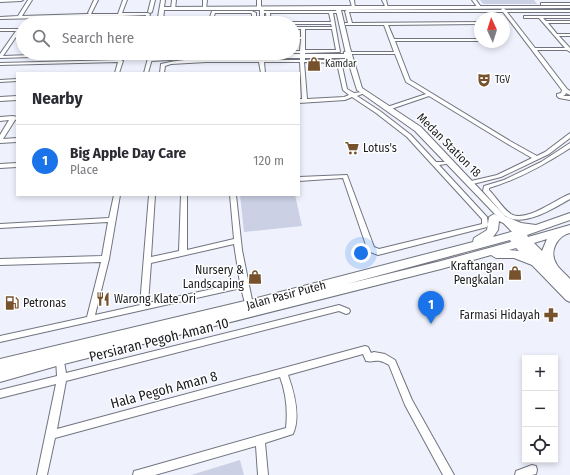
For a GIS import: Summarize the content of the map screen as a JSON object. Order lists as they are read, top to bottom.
{
  "streets": {
    "main road": ["Jalan Pasir Puteh"],
    "street": ["Medan Station 18", "Persiaran Pegoh Aman 10", "Hala Pegoh Aman 8"]
  },
  "crossings": [
    ["Medan Station 18", "Jalan Pasir Puteh"]
  ],
  "places": {
    "shop": ["Kamdar", "Kraftangan Pengkalan", "Nursery & Landscaping"],
    "theatre": ["TGV"],
    "supermarket": ["Lotus's"],
    "restaurant": ["Warong Klate Ori"],
    "fuel station": ["Petronas"],
    "pharmacy": ["Farmasi Hidayah"]
  },
  "north": "top",
  "page": {
    "search": "Search here",
    "heading": "Nearby",
    "list": [
      {
        "mark": "1",
        "name": "Big Apple Day Care",
        "note": "Place",
        "value": "120 m"
      }
    ],
    "pins": "1",
    "map_buttons": ["+", "−"]
  }
}
